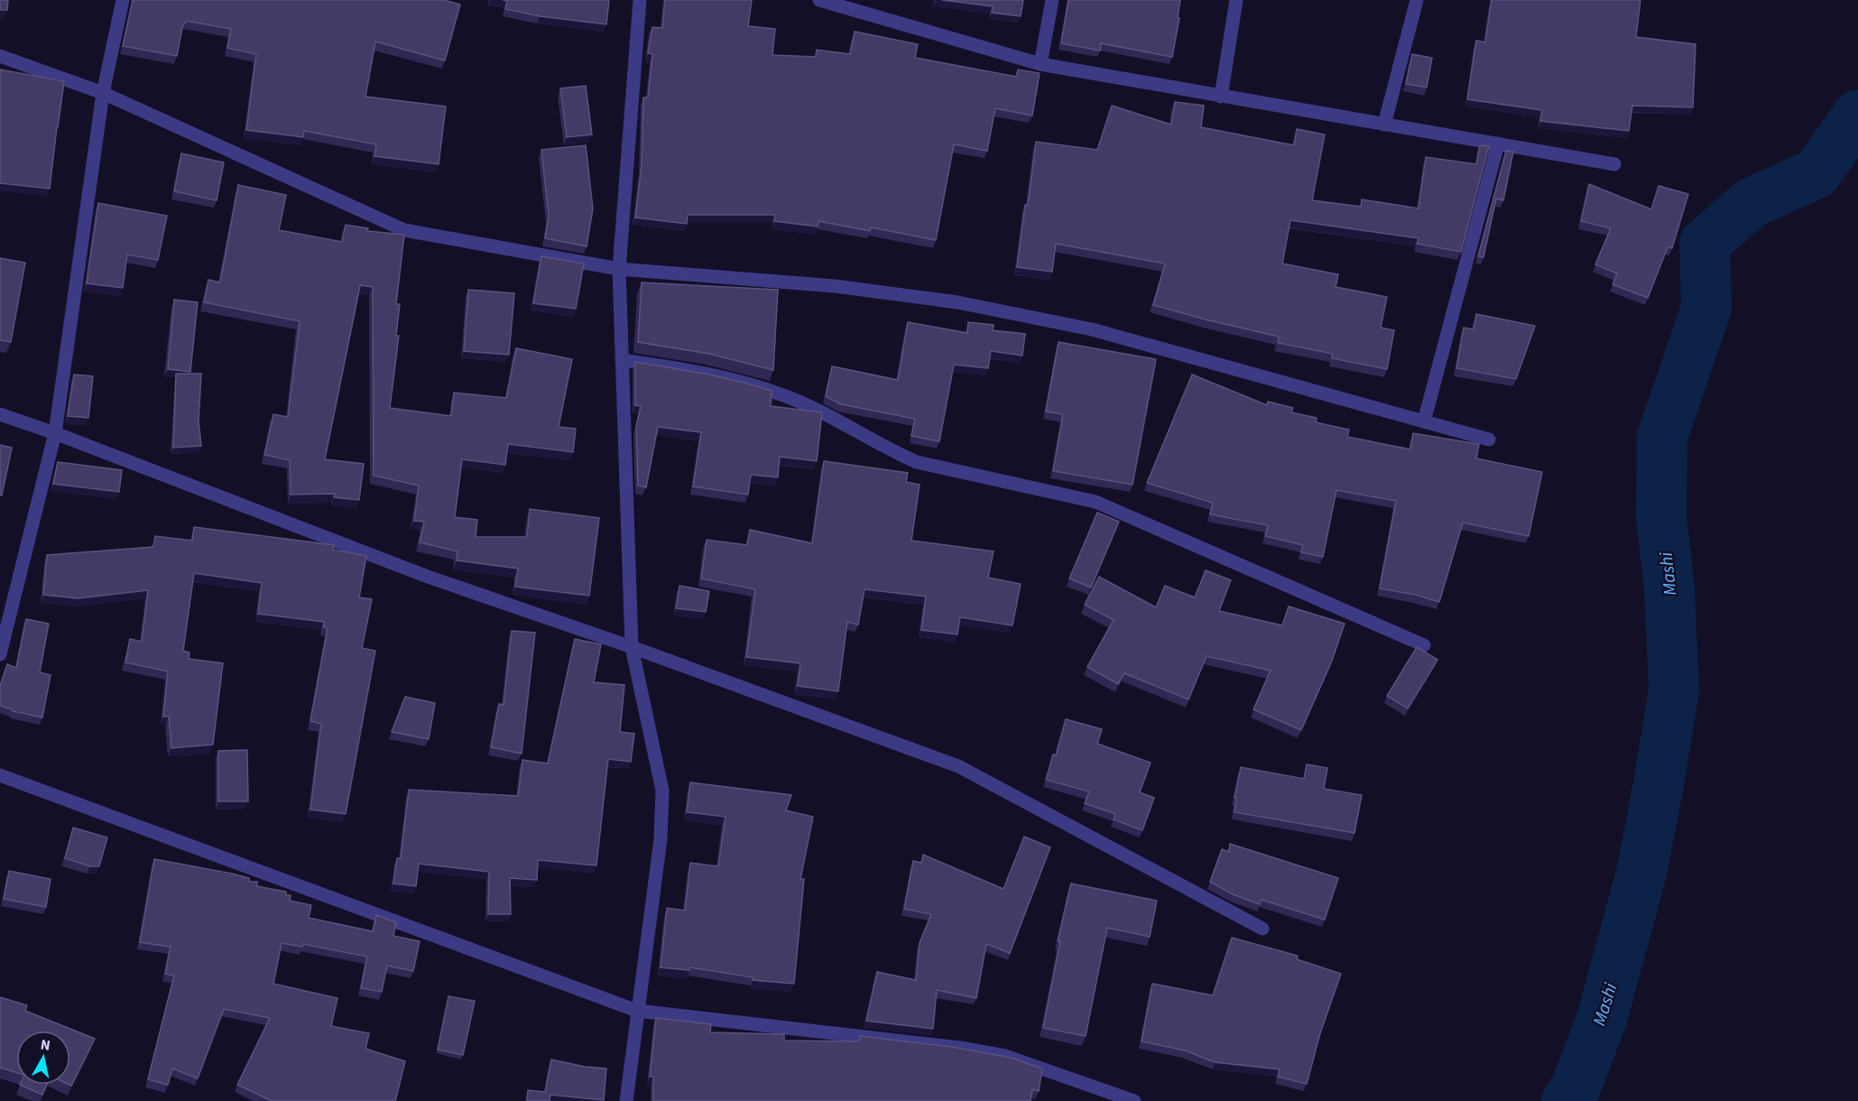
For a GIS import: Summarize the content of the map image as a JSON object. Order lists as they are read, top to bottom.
{
  "water": ["Mashi"],
  "north": "top"
}
